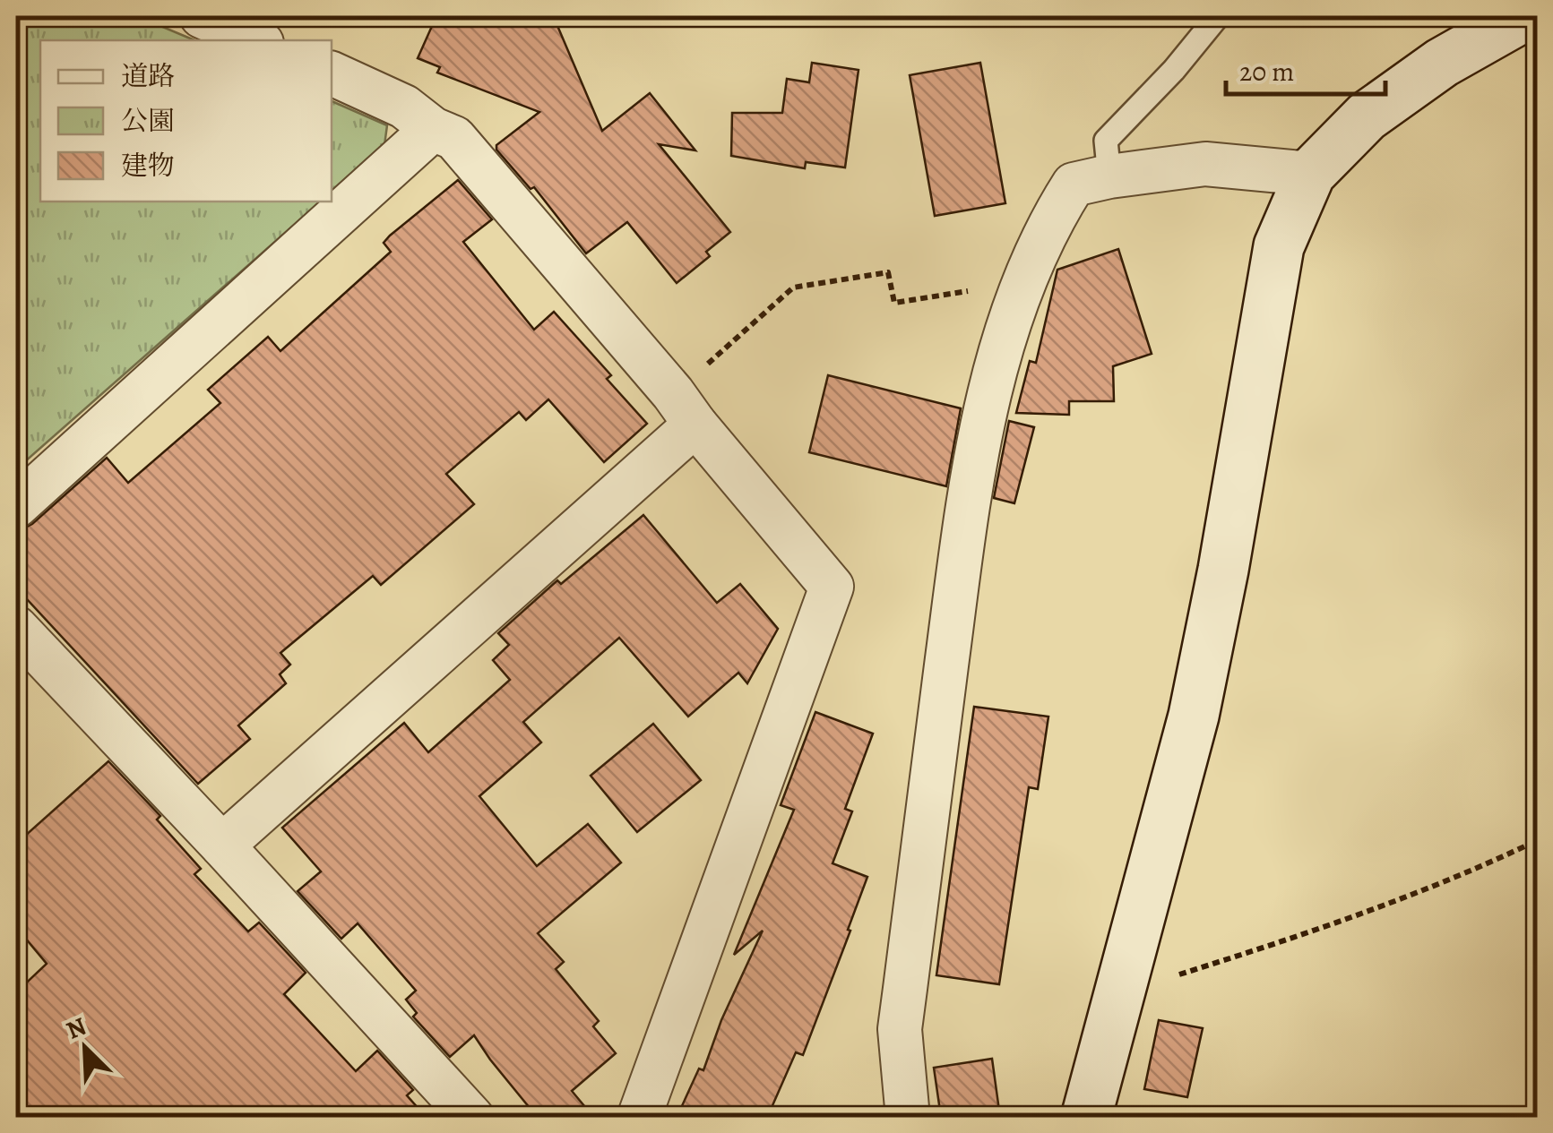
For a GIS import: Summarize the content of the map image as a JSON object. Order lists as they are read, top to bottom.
{
  "legend": ["道路", "公園", "建物"],
  "scale_bar": "20 m",
  "north": "top left"
}
